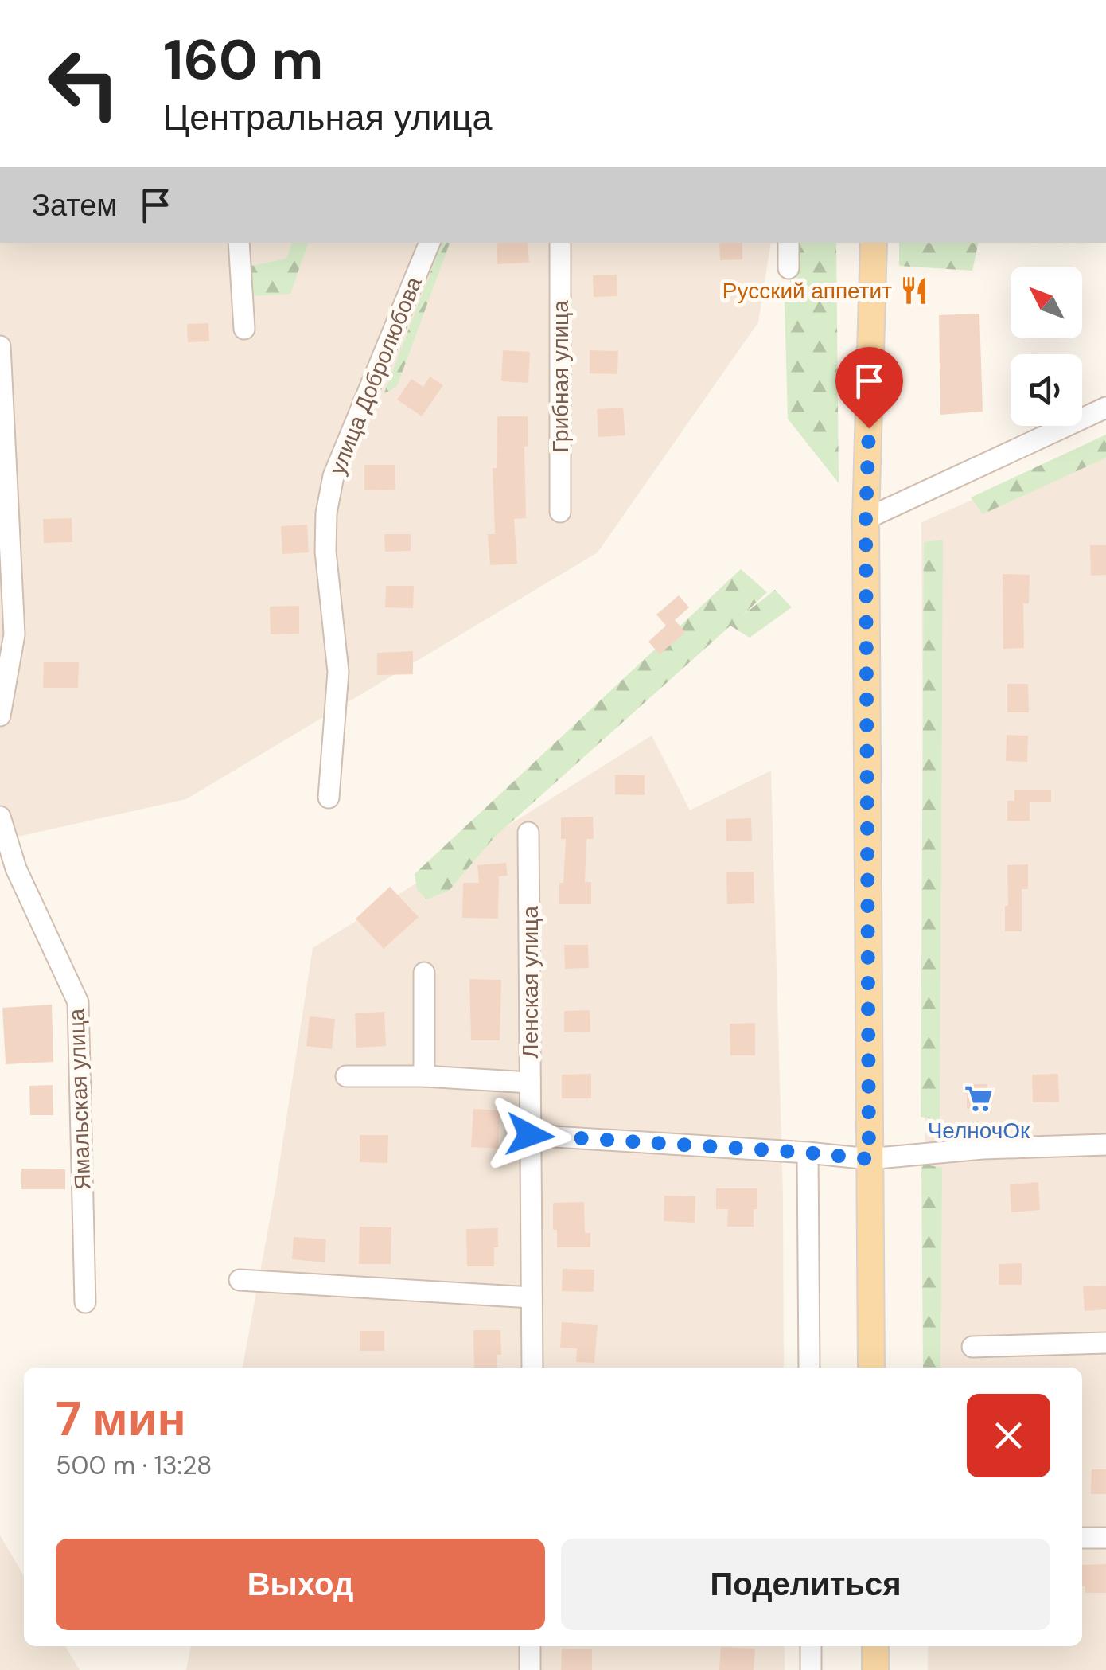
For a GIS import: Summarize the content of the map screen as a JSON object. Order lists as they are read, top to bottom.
{
  "streets": {
    "street": [
      "улица Добролюбова",
      "Грибная улица",
      "Ленская улица",
      "Ямальская улица"
    ]
  },
  "places": {
    "restaurant": ["Русский аппетит"],
    "supermarket": ["ЧелночОк"]
  },
  "north": "top left",
  "page": {
    "turn": ["160 m", "Центральная улица"],
    "then": "Затем",
    "heading": ["7 мин", "500 m · 13:28"],
    "buttons": ["Выход", "Поделиться"]
  }
}
